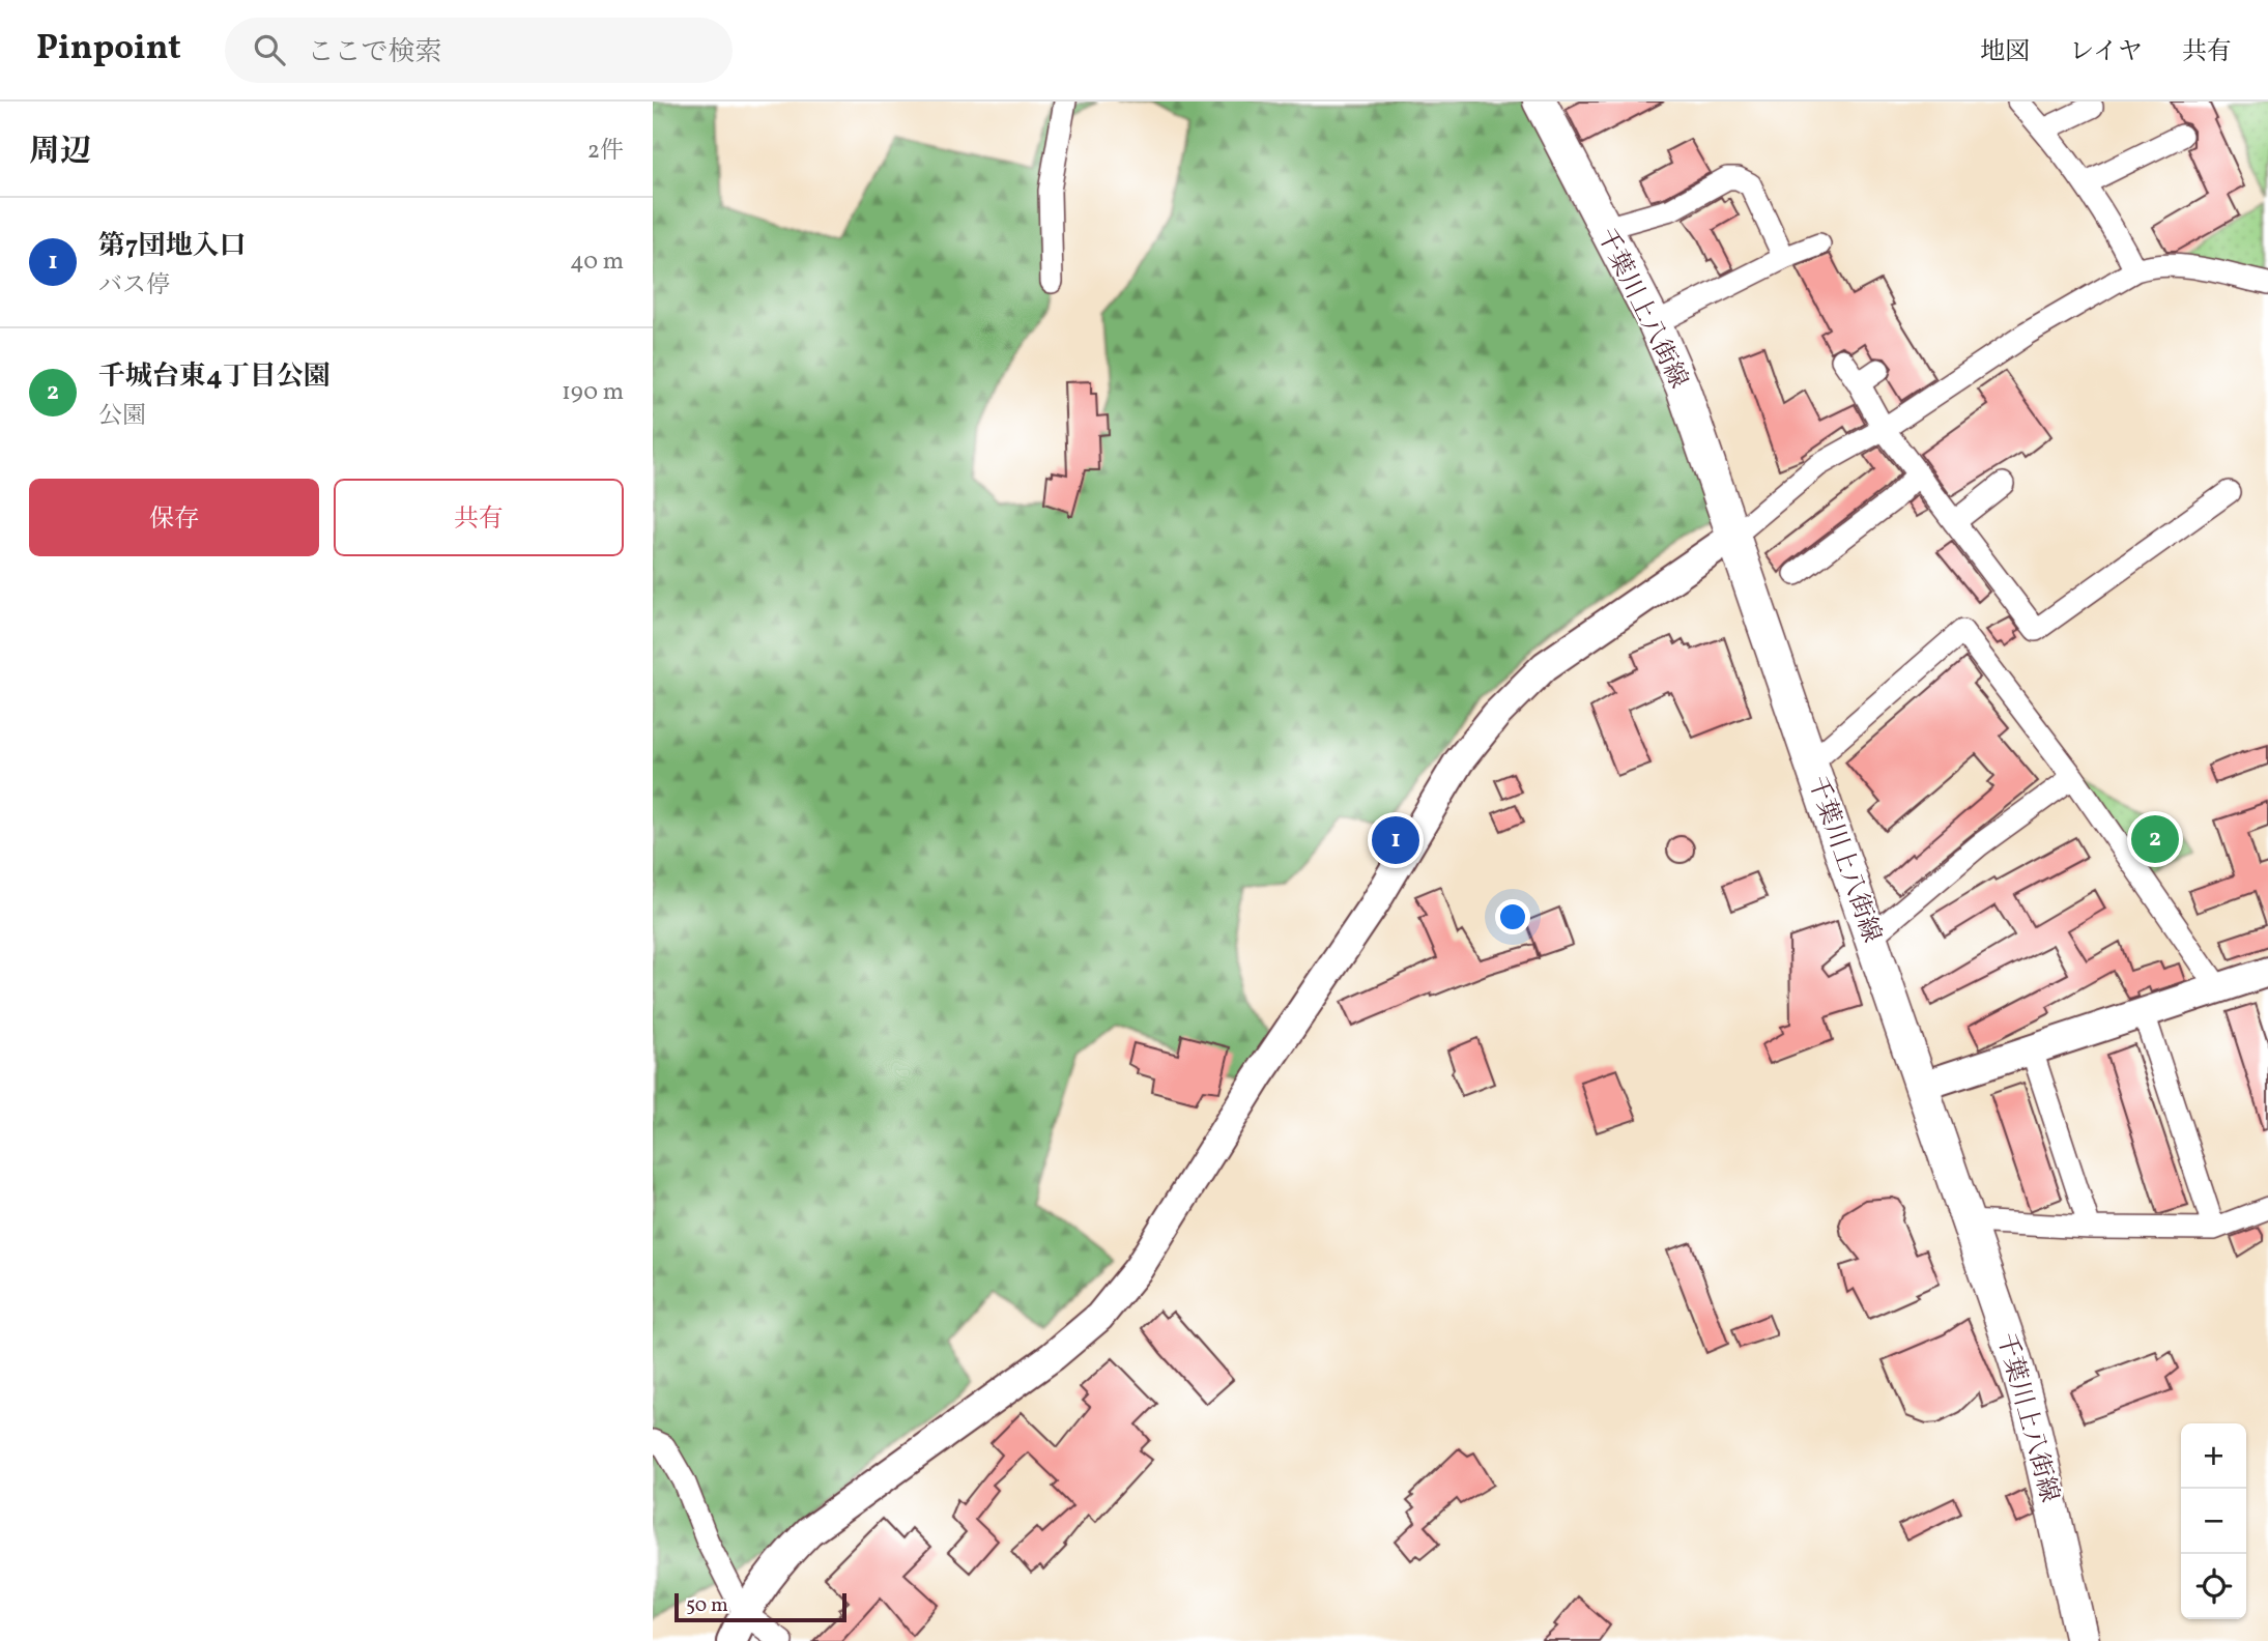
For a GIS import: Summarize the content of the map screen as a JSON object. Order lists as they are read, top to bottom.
{
  "streets": {
    "main road": ["千葉川上八街線"]
  },
  "scale_bar": "50 m",
  "page": {
    "header": "Pinpoint",
    "search": "ここで検索",
    "nav": ["地図", "レイヤ", "共有"],
    "heading": ["周辺", "2件"],
    "list": [
      {
        "mark": "1",
        "name": "第7団地入口",
        "note": "バス停",
        "value": "40 m"
      },
      {
        "mark": "2",
        "name": "千城台東4丁目公園",
        "note": "公園",
        "value": "190 m"
      }
    ],
    "buttons": ["保存", "共有"],
    "pins": ["2", "1"],
    "map_buttons": ["+", "−"],
    "scale": "50 m"
  }
}
